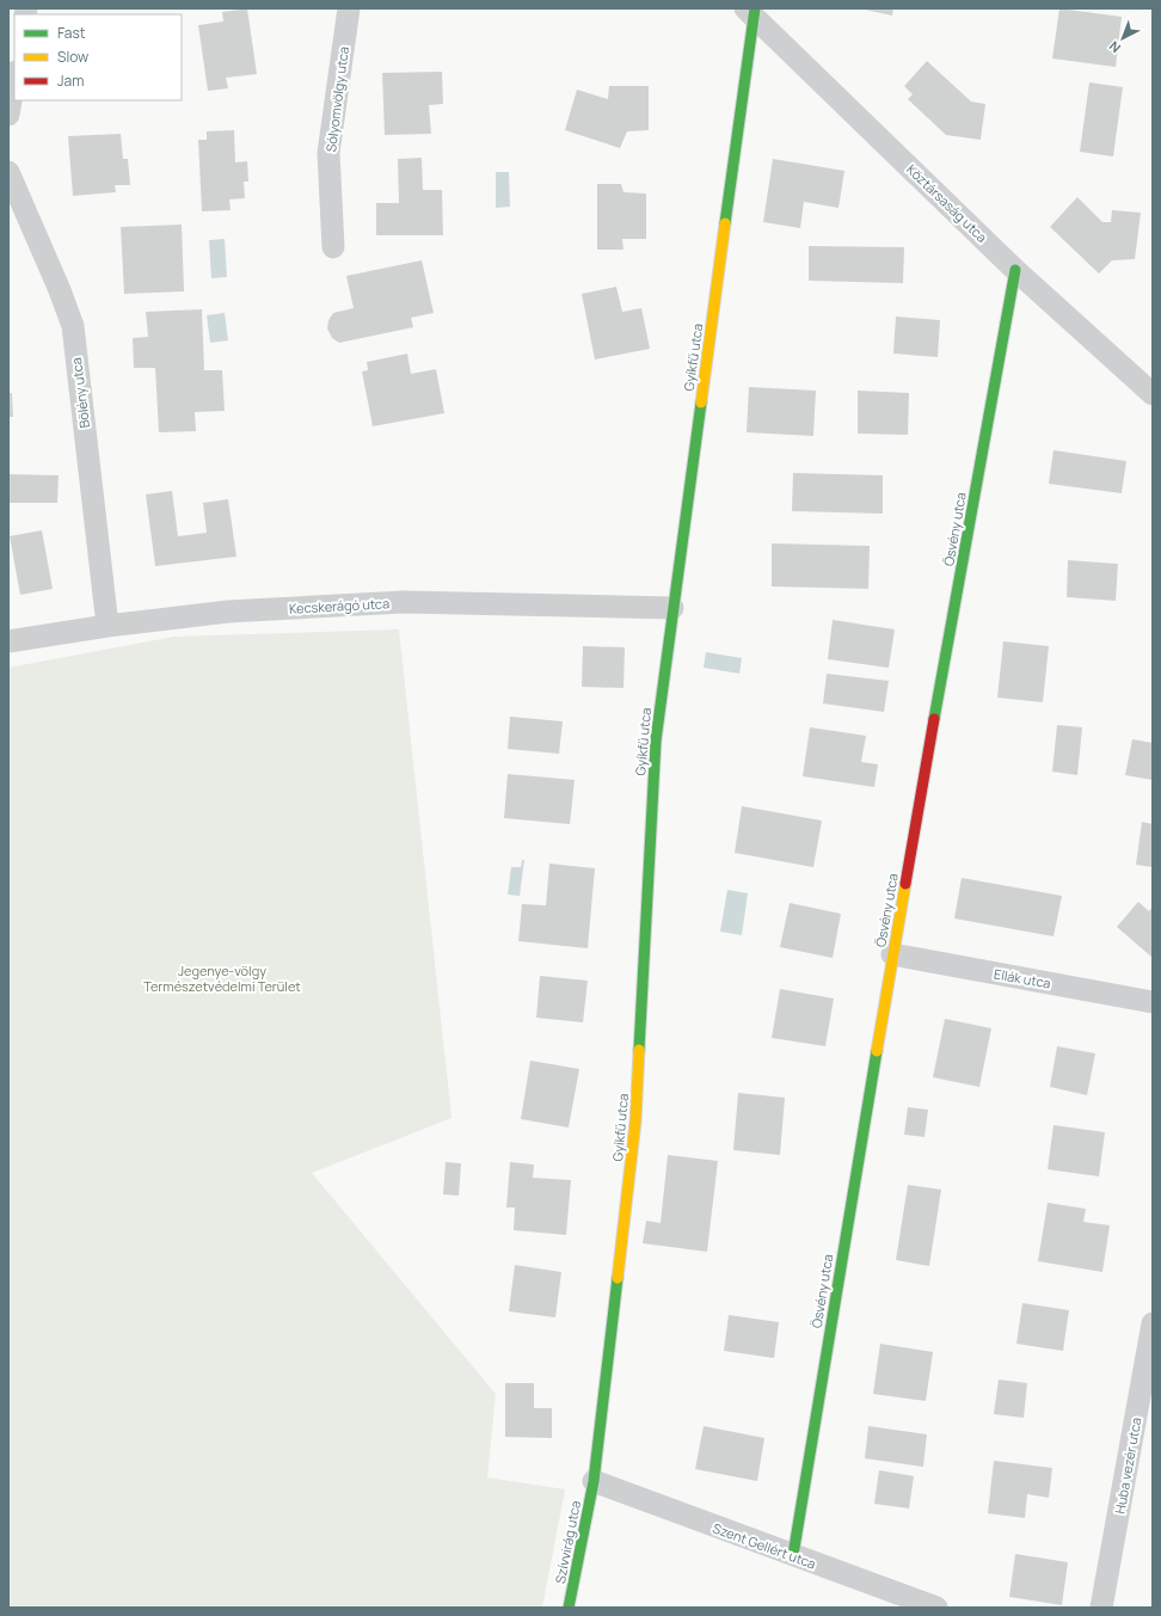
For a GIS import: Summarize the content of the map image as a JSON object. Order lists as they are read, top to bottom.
{
  "streets": {
    "street": [
      "Sólyomvölgy utca",
      "Köztársaság utca",
      "Gyíkfű utca",
      "Bölény utca",
      "Ösvény utca",
      "Kecskerágó utca",
      "Ellák utca",
      "Huba vezér utca",
      "Szívvirág utca",
      "Szent Gellért utca"
    ]
  },
  "crossings": [
    ["Köztársaság utca", "Gyíkfű utca"],
    ["Köztársaság utca", "Ösvény utca"],
    ["Gyíkfű utca", "Kecskerágó utca"],
    ["Gyíkfű utca", "Szívvirág utca"],
    ["Gyíkfű utca", "Szent Gellért utca"],
    ["Bölény utca", "Kecskerágó utca"],
    ["Ösvény utca", "Ellák utca"],
    ["Ösvény utca", "Szent Gellért utca"],
    ["Szívvirág utca", "Szent Gellért utca"]
  ],
  "parks": ["Jegenye-völgy Természetvédelmi Terület"],
  "legend": ["Fast", "Slow", "Jam"],
  "north": "bottom left"
}
